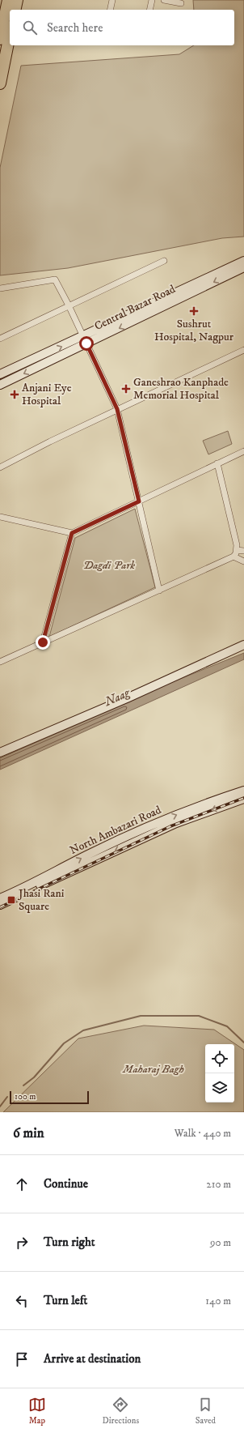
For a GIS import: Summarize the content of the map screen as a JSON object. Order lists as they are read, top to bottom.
{
  "streets": {
    "main road": ["Central Bazar Road", "North Ambazari Road"]
  },
  "water": ["Naag"],
  "parks": ["Dagdi Park", "Maharaj Bagh"],
  "places": {
    "health": ["Sushrut Hospital, Nagpur", "Ganeshrao Kanphade Memorial Hospital", "Anjani Eye Hospital"],
    "transit": ["Jhasi Rani Square"]
  },
  "scale_bar": "100 m",
  "page": {
    "search": "Search here",
    "scale": "100 m",
    "heading": ["6 min", "Walk · 440 m"],
    "list": [
      ["Continue", "210 m"],
      ["Turn right", "90 m"],
      ["Turn left", "140 m"],
      "Arrive at destination"
    ],
    "nav": ["Map", "Directions", "Saved"]
  }
}
